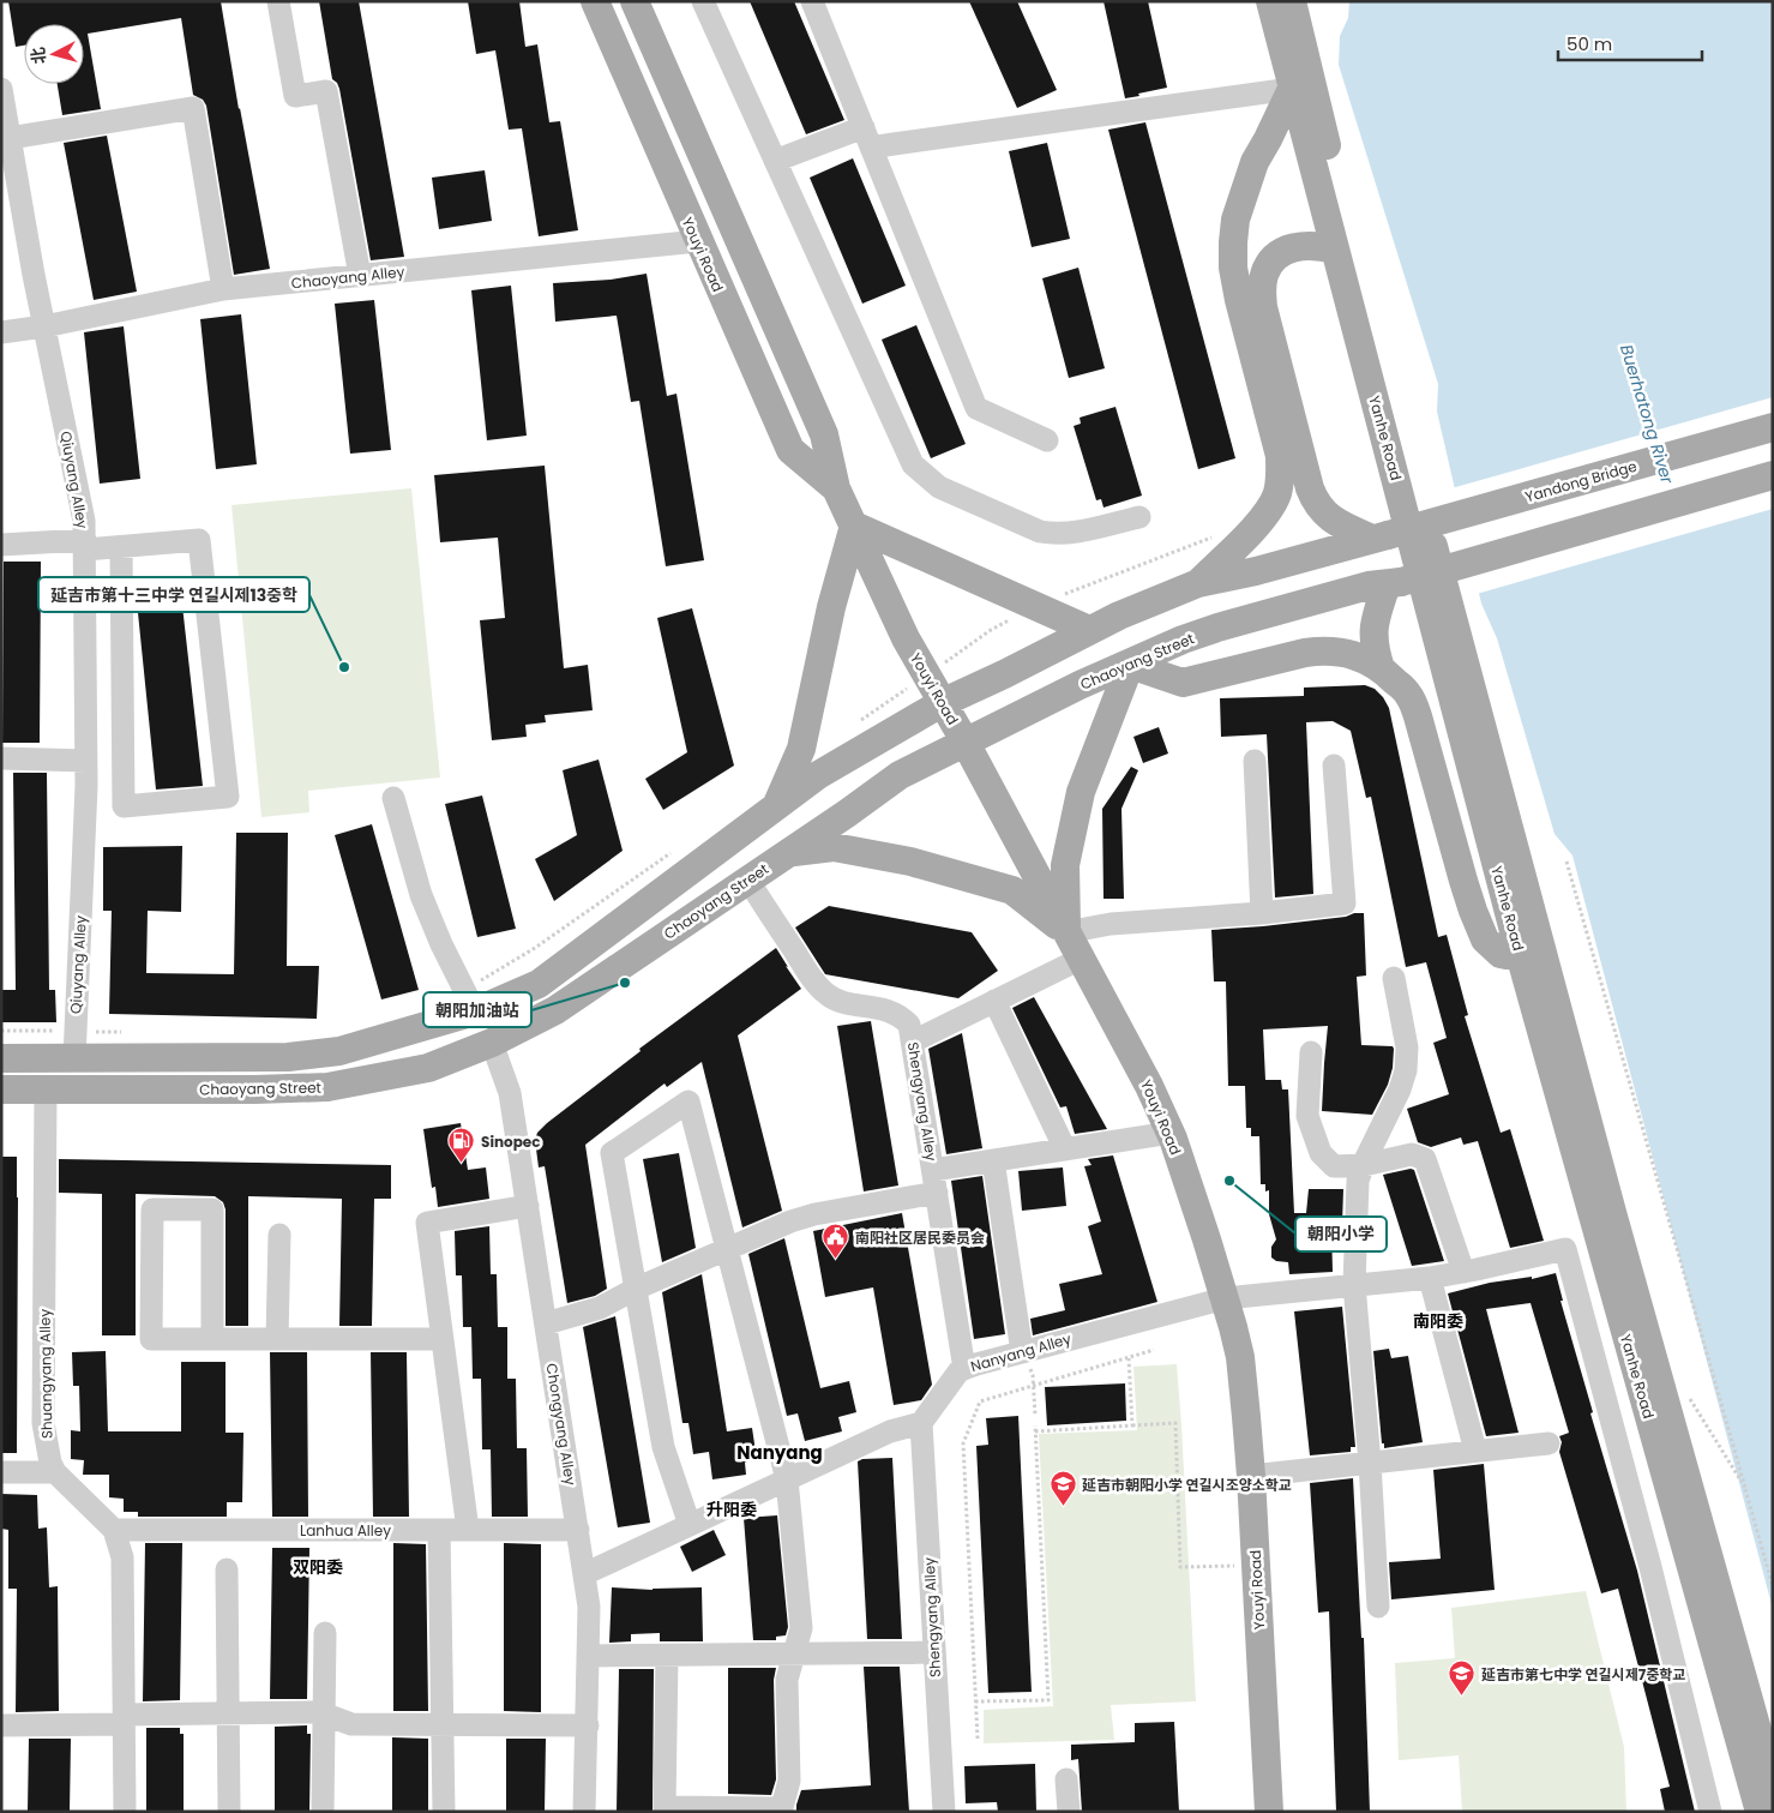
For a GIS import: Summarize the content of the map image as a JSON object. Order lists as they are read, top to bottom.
{
  "streets": {
    "main road": [
      "Youyi Road",
      "Yanhe Road",
      "Yandong Bridge",
      "Chaoyang Street"
    ],
    "street": [
      "Chaoyang Alley",
      "Qiuyang Alley",
      "Shengyang Alley",
      "Nanyang Alley",
      "Shuangyang Alley",
      "Chongyang Alley",
      "Lanhua Alley"
    ]
  },
  "crossings": [
    ["Youyi Road", "Chaoyang Alley"],
    ["Youyi Road", "Chaoyang Street"],
    ["Youyi Road", "Nanyang Alley"],
    ["Chaoyang Alley", "Qiuyang Alley"],
    ["Qiuyang Alley", "Chaoyang Street"],
    ["Yandong Bridge", "Chaoyang Street"],
    ["Chaoyang Street", "Shengyang Alley"],
    ["Chaoyang Street", "Shuangyang Alley"],
    ["Chaoyang Street", "Chongyang Alley"],
    ["Shengyang Alley", "Nanyang Alley"],
    ["Shuangyang Alley", "Lanhua Alley"],
    ["Chongyang Alley", "Lanhua Alley"]
  ],
  "districts": [
    "南阳委",
    "Nanyang",
    "升阳委",
    "双阳委"
  ],
  "water": ["Buerhatong River"],
  "places": {
    "other": ["延吉市第十三中学 연길시제13중학", "朝阳加油站", "朝阳小学"],
    "fuel station": ["Sinopec"],
    "public building": ["南阳社区居民委员会"],
    "school or university": ["延吉市朝阳小学 연길시조양소학교", "延吉市第七中学 연길시제7중학교"]
  },
  "scale_bar": "50 m",
  "north": "left"
}
